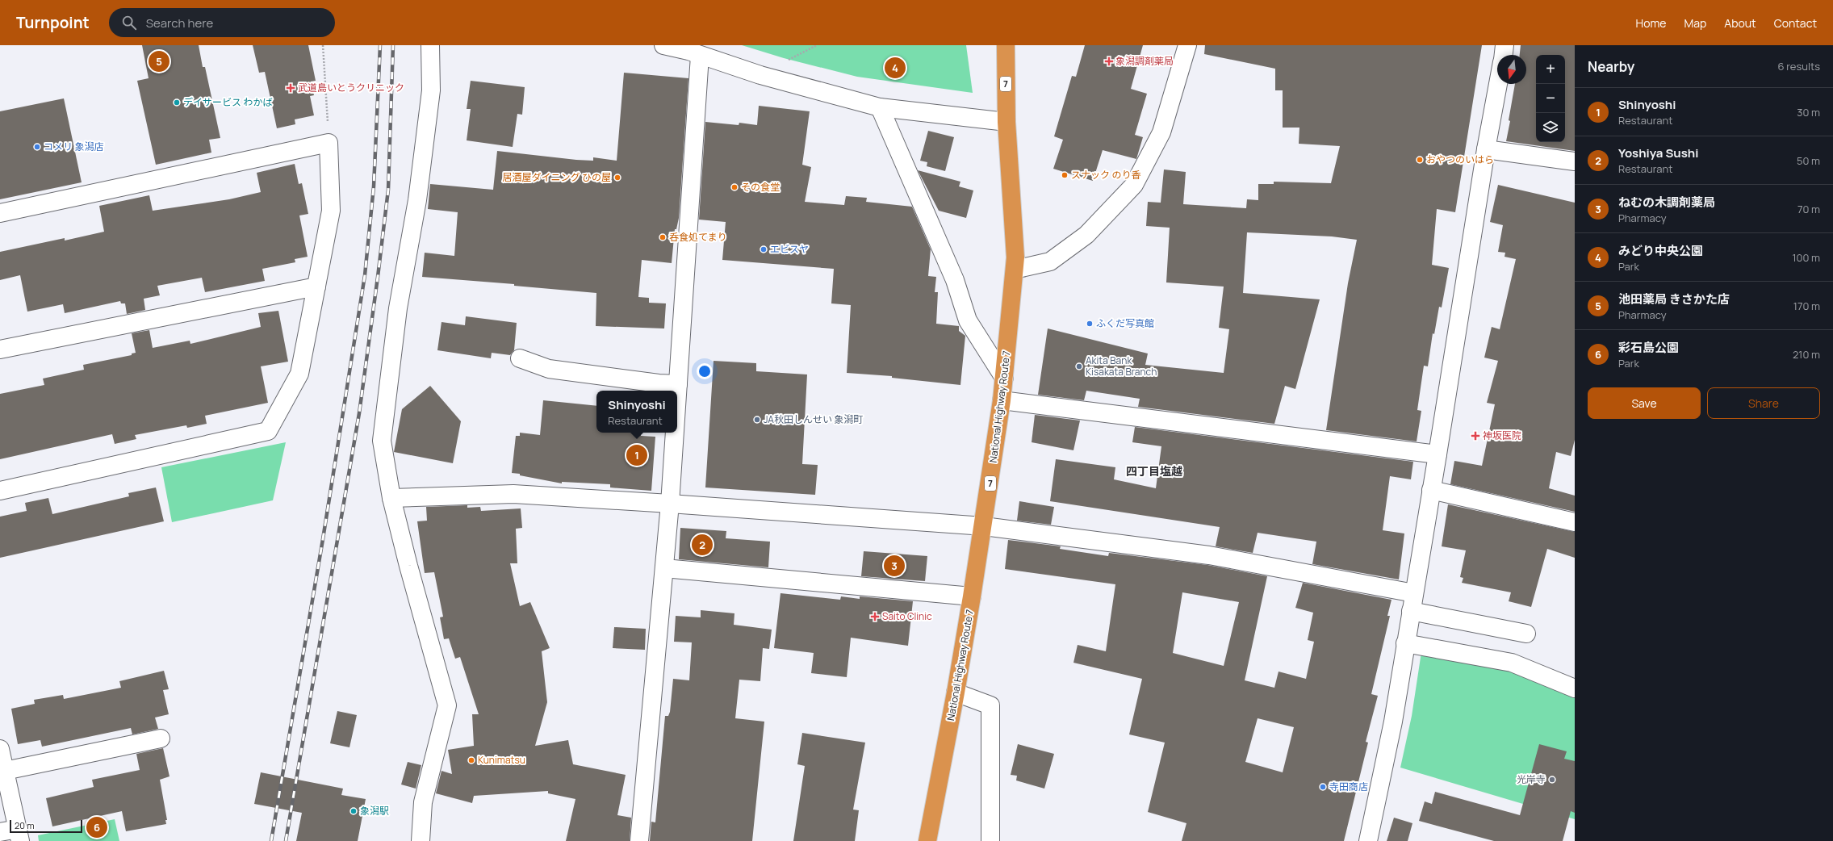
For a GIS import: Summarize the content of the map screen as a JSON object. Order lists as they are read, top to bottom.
{
  "streets": {
    "highway": ["7", "National Highway Route 7"]
  },
  "districts": ["四丁目塩越"],
  "places": {
    "health": [
      "象潟調剤薬局",
      "武道島いとうクリニック",
      "神坂医院",
      "Saito Clinic"
    ],
    "other": [
      "デイサービス わかば",
      "コメリ 象潟店",
      "おやつのいはら",
      "スナック のり香",
      "居酒屋ダイニング ひの屋",
      "その食堂",
      "呑食処てまり",
      "エビスヤ",
      "ふくだ写真館",
      "Akita Bank Kisakata Branch",
      "JA秋田しんせい 象潟町",
      "Kunimatsu",
      "光岸寺",
      "寺田商店",
      "象潟駅"
    ]
  },
  "scale_bar": "20 m",
  "north": "bottom",
  "page": {
    "header": "Turnpoint",
    "search": "Search here",
    "nav": [
      "Home",
      "Map",
      "About",
      "Contact"
    ],
    "heading": ["Nearby", "6 results"],
    "pins": [
      "5",
      "4",
      "1",
      "2",
      "3",
      "6"
    ],
    "map_buttons": ["+", "−"],
    "list": [
      {
        "mark": "1",
        "name": "Shinyoshi",
        "note": "Restaurant",
        "value": "30 m"
      },
      {
        "mark": "2",
        "name": "Yoshiya Sushi",
        "note": "Restaurant",
        "value": "50 m"
      },
      {
        "mark": "3",
        "name": "ねむの木調剤薬局",
        "note": "Pharmacy",
        "value": "70 m"
      },
      {
        "mark": "4",
        "name": "みどり中央公園",
        "note": "Park",
        "value": "100 m"
      },
      {
        "mark": "5",
        "name": "池田薬局 きさかた店",
        "note": "Pharmacy",
        "value": "170 m"
      },
      {
        "mark": "6",
        "name": "彩石島公園",
        "note": "Park",
        "value": "210 m"
      }
    ],
    "buttons": ["Save", "Share"],
    "popup": ["Shinyoshi", "Restaurant"],
    "scale": "20 m"
  }
}
